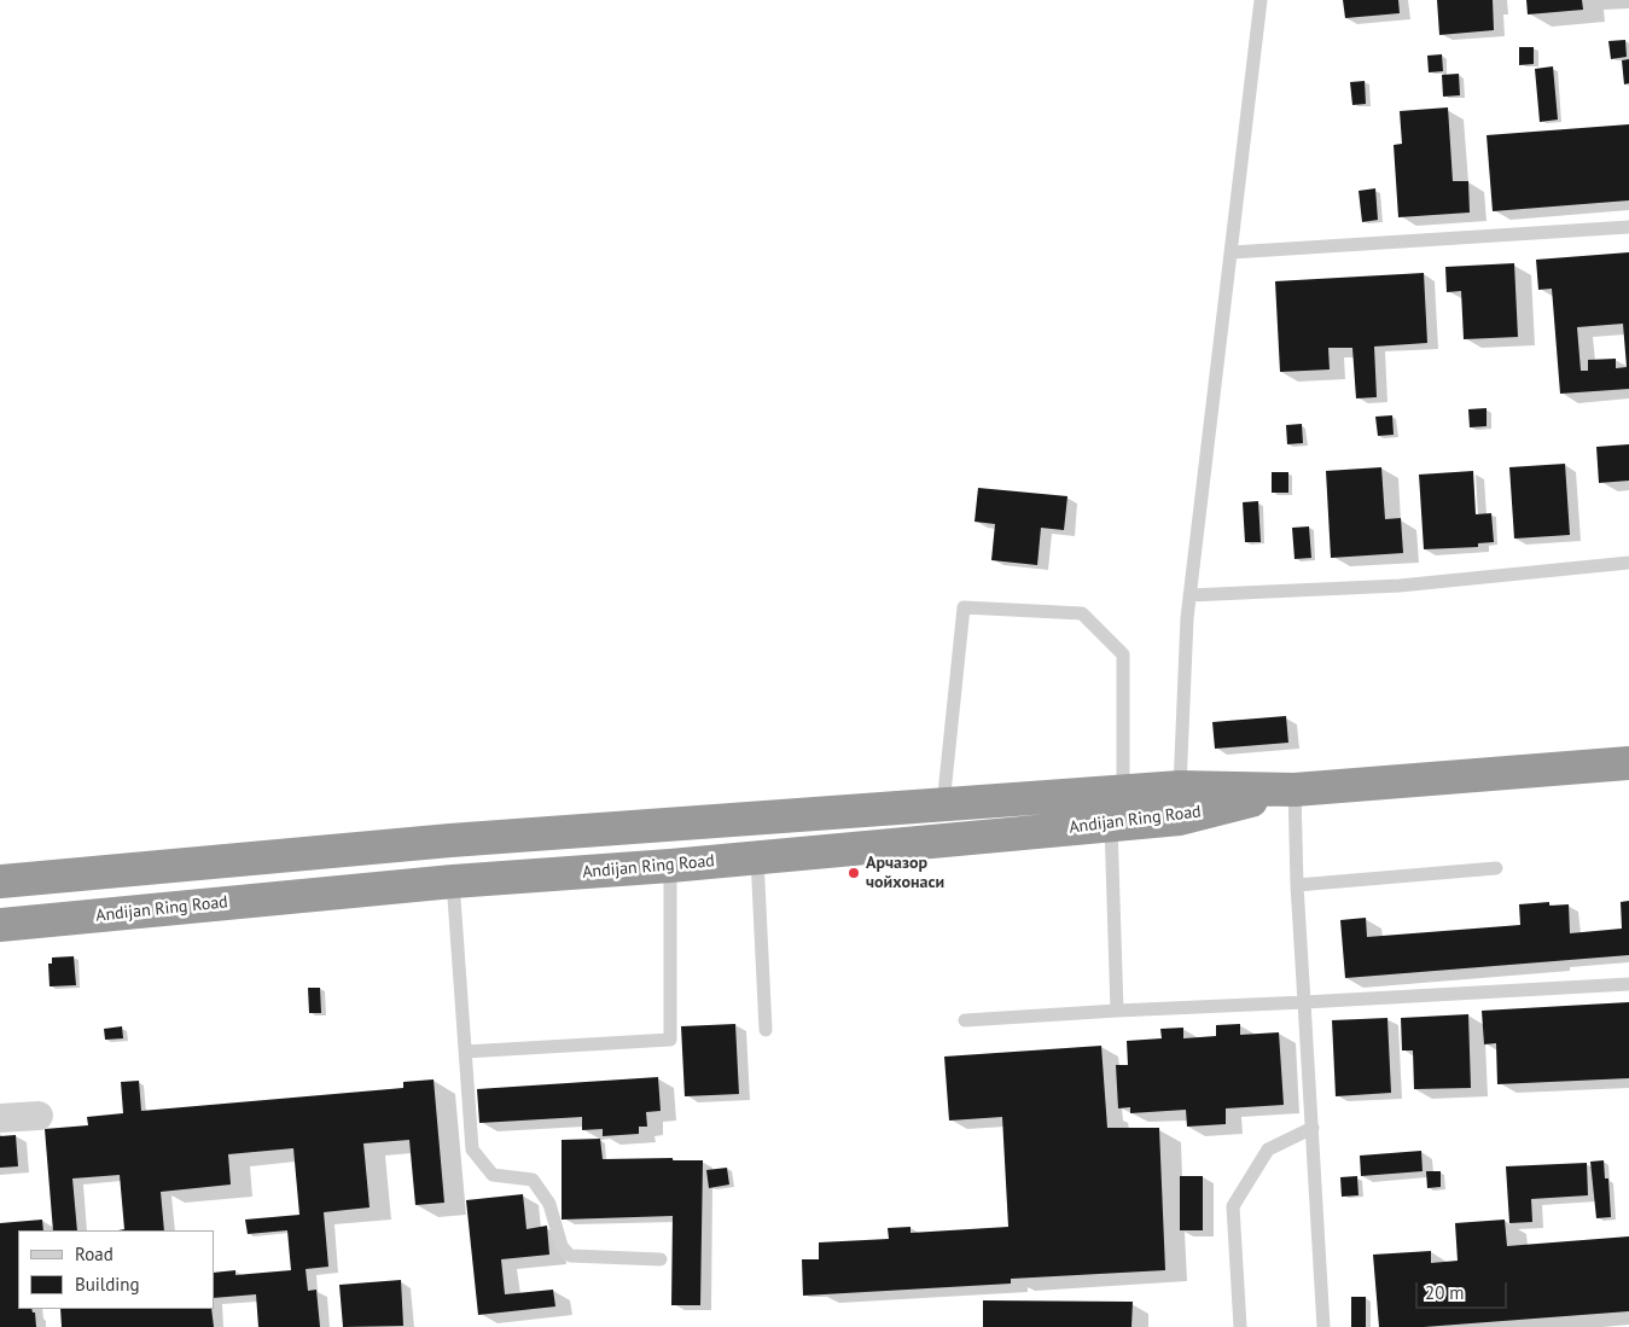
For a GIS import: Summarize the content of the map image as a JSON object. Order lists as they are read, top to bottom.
{
  "streets": {
    "highway": ["Andijan Ring Road"]
  },
  "places": ["Арчазор чойхонаси"],
  "legend": ["Road", "Building"],
  "scale_bar": "20 m"
}
